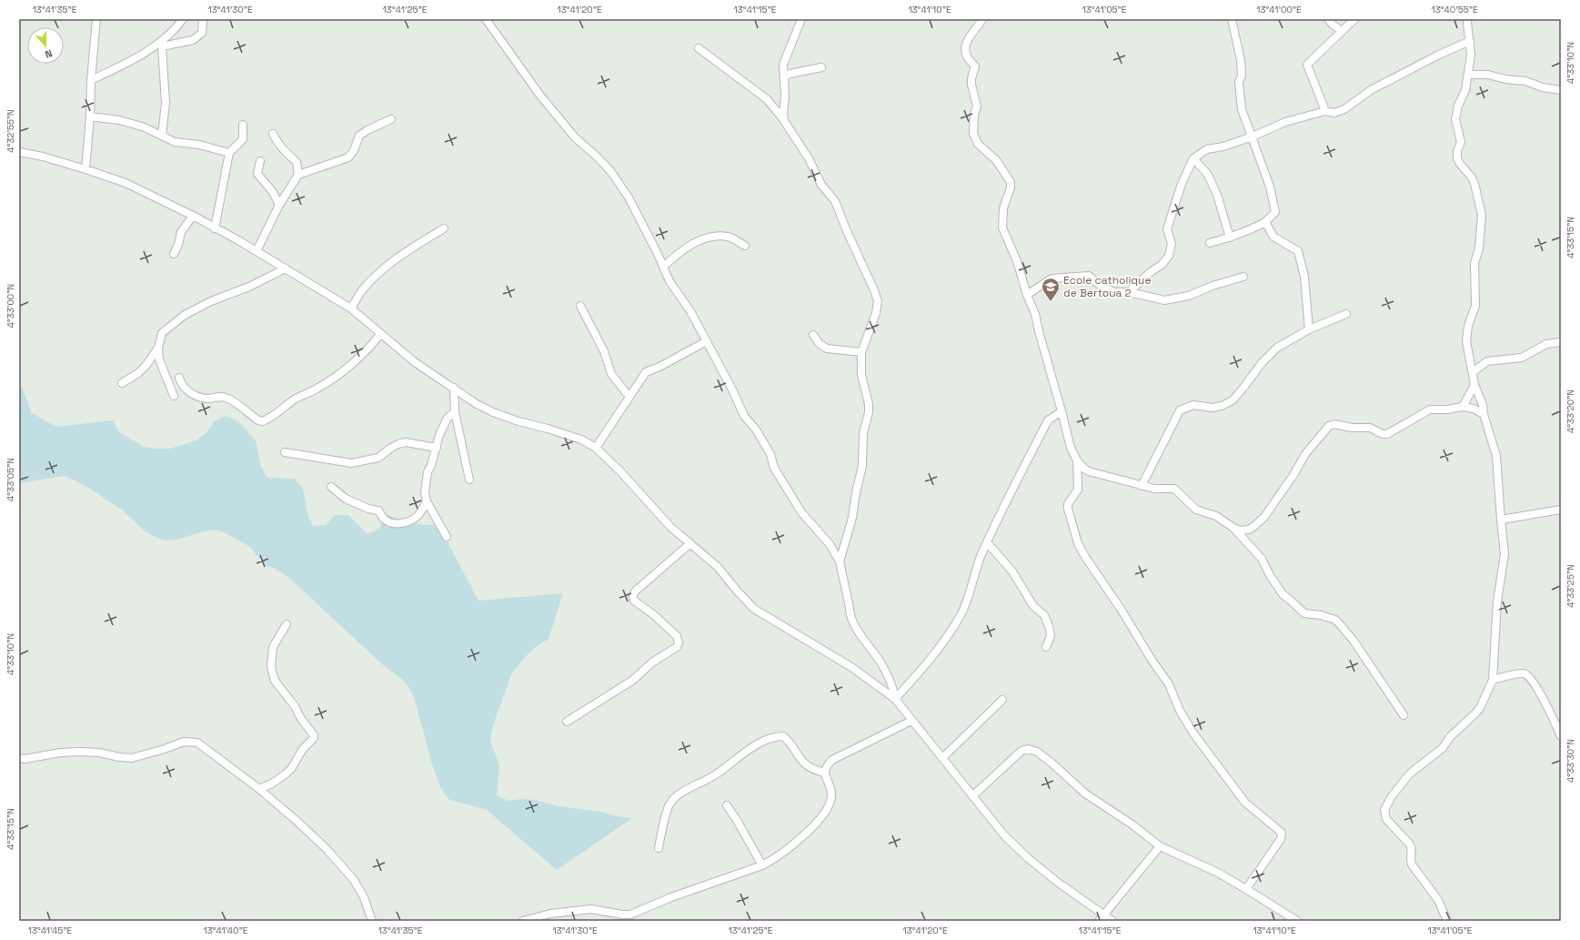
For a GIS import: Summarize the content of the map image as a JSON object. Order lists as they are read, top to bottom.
{
  "places": {
    "school or university": ["Ecole catholique de Bertoua 2"]
  },
  "north": "bottom",
  "coordinates": [
    "13°41'35\"E",
    "13°41'30\"E",
    "13°41'25\"E",
    "13°41'20\"E",
    "13°41'15\"E",
    "13°41'10\"E",
    "13°41'05\"E",
    "13°41'00\"E",
    "13°40'55\"E",
    "4°33'10\"N",
    "4°32'55\"N",
    "4°33'15\"N",
    "4°33'00\"N",
    "4°33'20\"N",
    "4°33'05\"N",
    "4°33'25\"N",
    "4°33'30\"N",
    "13°41'45\"E",
    "13°41'40\"E"
  ]
}
